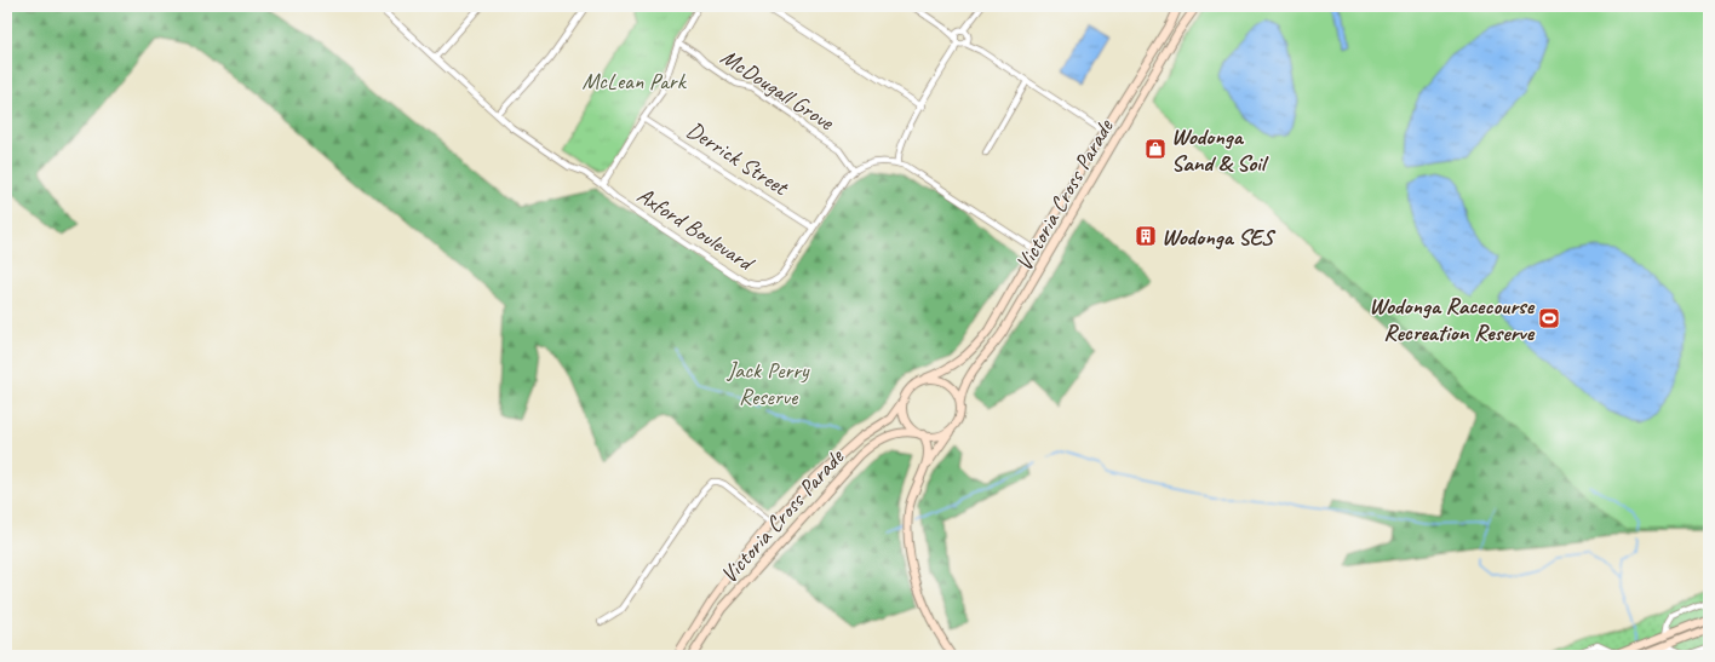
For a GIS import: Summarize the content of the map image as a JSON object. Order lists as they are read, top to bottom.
{
  "streets": {
    "main road": ["Victoria Cross Parade"],
    "street": ["McDougall Grove", "Derrick Street", "Axford Boulevard"]
  },
  "crossings": [
    ["McDougall Grove", "Axford Boulevard"],
    ["Derrick Street", "Axford Boulevard"],
    ["Victoria Cross Parade", "Axford Boulevard"]
  ],
  "parks": ["McLean Park", "Jack Perry Reserve"],
  "places": {
    "shop": ["Wodonga Sand & Soil"],
    "building": ["Wodonga SES"],
    "sports": ["Wodonga Racecourse Recreation Reserve"]
  }
}
